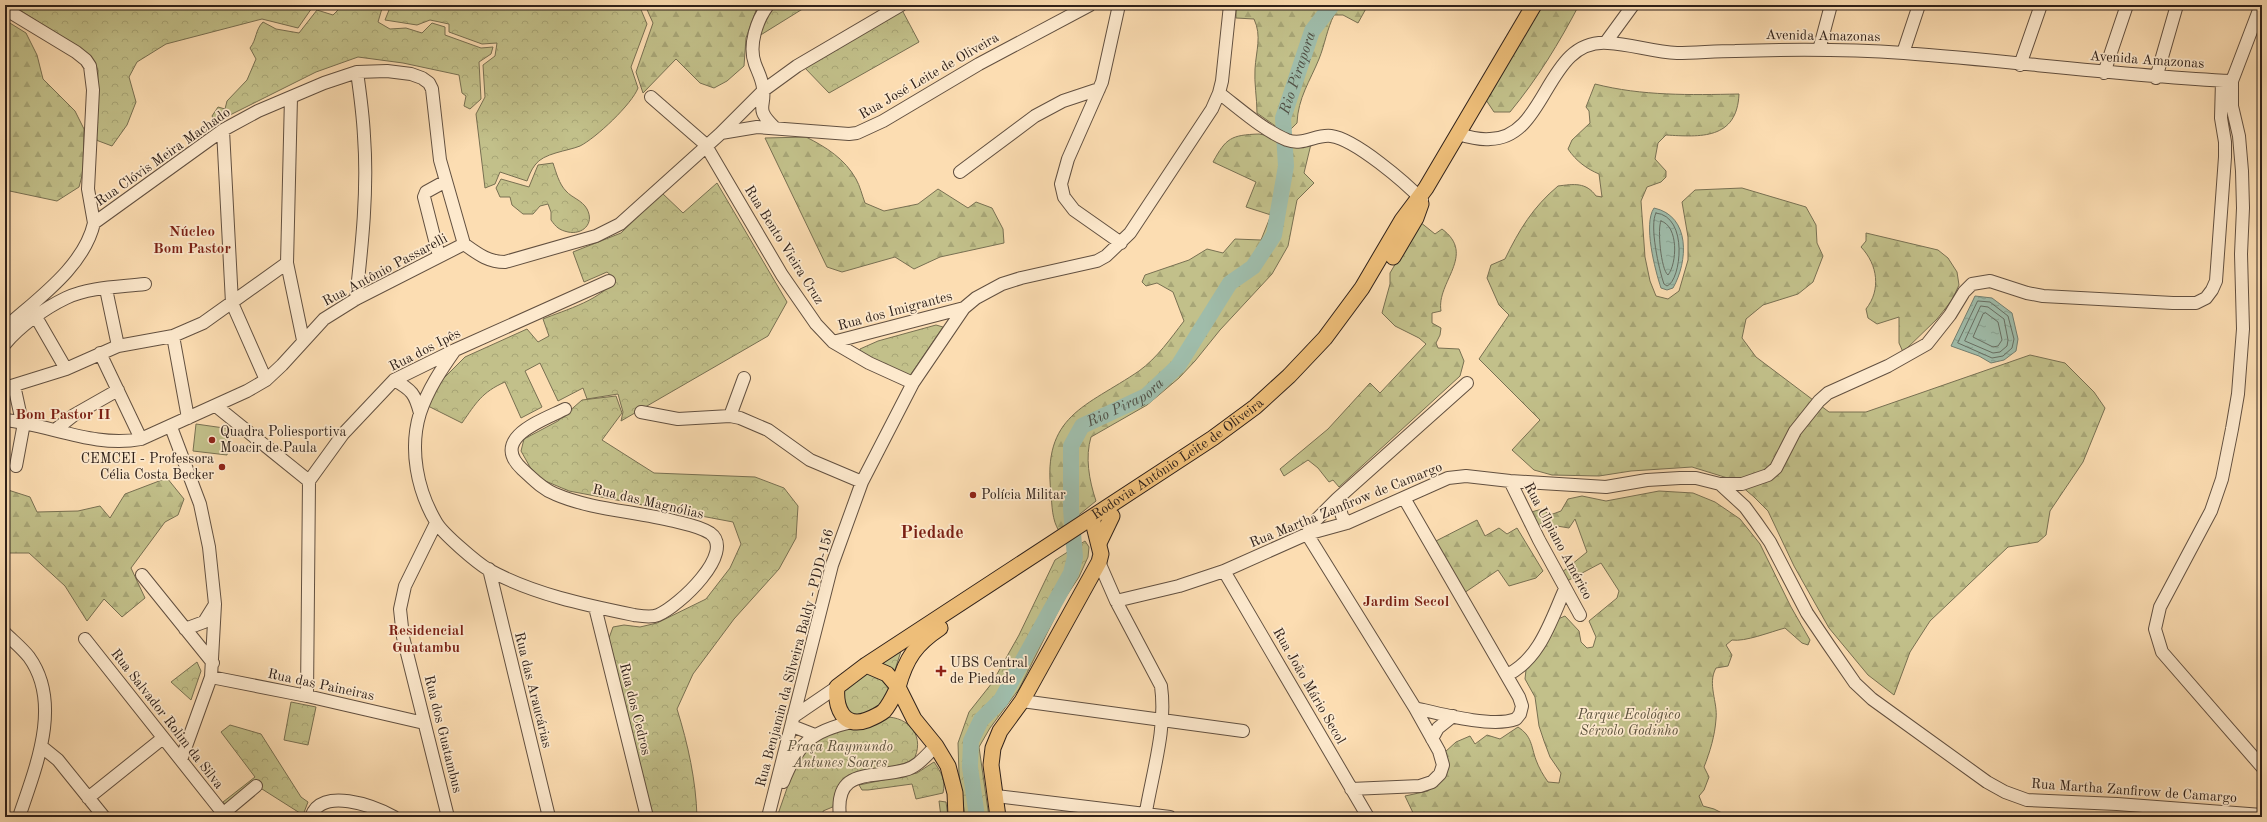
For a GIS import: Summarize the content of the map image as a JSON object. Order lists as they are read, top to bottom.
{
  "streets": {
    "main road": ["Rodovia Antônio Leite de Oliveira"],
    "street": [
      "Avenida Amazonas",
      "Rua José Leite de Oliveira",
      "Rua Clóvis Meira Machado",
      "Rua Bento Vieira Cruz",
      "Rua Antônio Passarelli",
      "Rua dos Imigrantes",
      "Rua dos Ipês",
      "Rua das Magnólias",
      "Rua Martha Zanfirow de Camargo",
      "Rua Ulpiano Américo",
      "Rua Benjamin da Silveira Baldy - PDD-156",
      "Rua das Paineiras",
      "Rua João Mário Secol",
      "Rua das Araucárias",
      "Rua dos Cedros",
      "Rua Salvador Rolim da Silva",
      "Rua dos Guatambus"
    ]
  },
  "crossings": [
    ["Avenida Amazonas", "Rodovia Antônio Leite de Oliveira"],
    ["Rua José Leite de Oliveira", "Rua Antônio Passarelli"],
    ["Rua Clóvis Meira Machado", "Rua Antônio Passarelli"],
    ["Rua Bento Vieira Cruz", "Rua Antônio Passarelli"],
    ["Rua Bento Vieira Cruz", "Rua dos Imigrantes"],
    ["Rua Bento Vieira Cruz", "Rua Benjamin da Silveira Baldy - PDD-156"],
    ["Rua dos Imigrantes", "Rua Benjamin da Silveira Baldy - PDD-156"],
    ["Rua dos Ipês", "Rua das Magnólias"],
    ["Rodovia Antônio Leite de Oliveira", "Rua Benjamin da Silveira Baldy - PDD-156"],
    ["Rua das Magnólias", "Rua das Araucárias"],
    ["Rua das Magnólias", "Rua dos Cedros"],
    ["Rua das Magnólias", "Rua dos Guatambus"],
    ["Rua Martha Zanfirow de Camargo", "Rua Ulpiano Américo"],
    ["Rua Martha Zanfirow de Camargo", "Rua João Mário Secol"],
    ["Rua das Paineiras", "Rua dos Guatambus"]
  ],
  "districts": [
    "Núcleo Bom Pastor",
    "Bom Pastor II",
    "Piedade",
    "Jardim Secol",
    "Residencial Guatambu"
  ],
  "water": ["Rio Pirapora"],
  "parks": ["Parque Ecológico Sérvolo Godinho", "Praça Raymundo Antunes Soares"],
  "places": {
    "other": ["Quadra Poliesportiva Moacir de Paula", "CEMCEI - Professora Célia Costa Becker", "Polícia Militar"],
    "health": ["UBS Central de Piedade"]
  }
}
